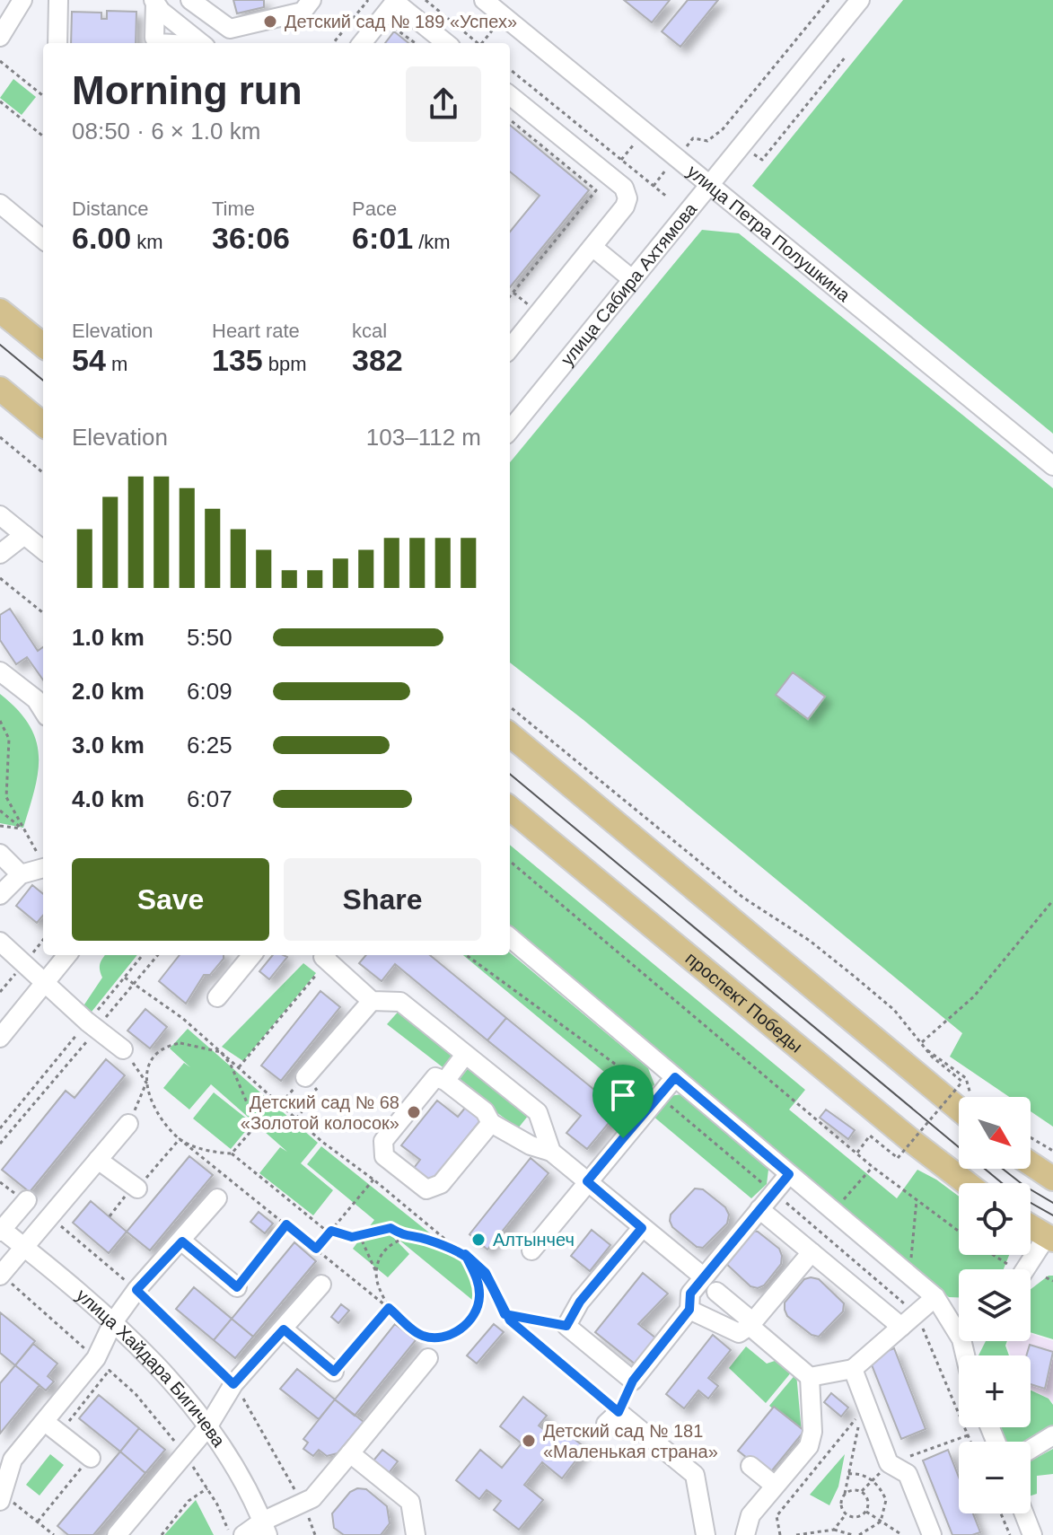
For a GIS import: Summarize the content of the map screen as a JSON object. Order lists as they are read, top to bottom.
{
  "streets": {
    "main road": ["проспект Победы"],
    "street": ["улица Петра Полушкина", "улица Сабира Ахтямова", "улица Хайдара Бигичева"]
  },
  "crossings": [
    ["улица Петра Полушкина", "улица Сабира Ахтямова"]
  ],
  "places": [
    "Детский сад № 189 «Успех»",
    "Детский сад № 68 «Золотой колосок»",
    "Алтынчеч",
    "Детский сад № 181 «Маленькая страна»"
  ],
  "north": "bottom right",
  "page": {
    "heading": ["Morning run", "08:50 · 6 × 1.0 km"],
    "stats": [
      ["Distance", "6.00 km"],
      ["Time", "36:06"],
      ["Pace", "6:01 /km"],
      ["Elevation", "54 m"],
      ["Heart rate", "135 bpm"],
      ["kcal", "382"]
    ],
    "chart": ["Elevation", "103–112 m"],
    "list": [
      {
        "name": "1.0 km",
        "note": "5:50"
      },
      {
        "name": "2.0 km",
        "note": "6:09"
      },
      {
        "name": "3.0 km",
        "note": "6:25"
      },
      {
        "name": "4.0 km",
        "note": "6:07"
      }
    ],
    "buttons": ["Save", "Share"],
    "map_buttons": ["+", "−"]
  }
}
